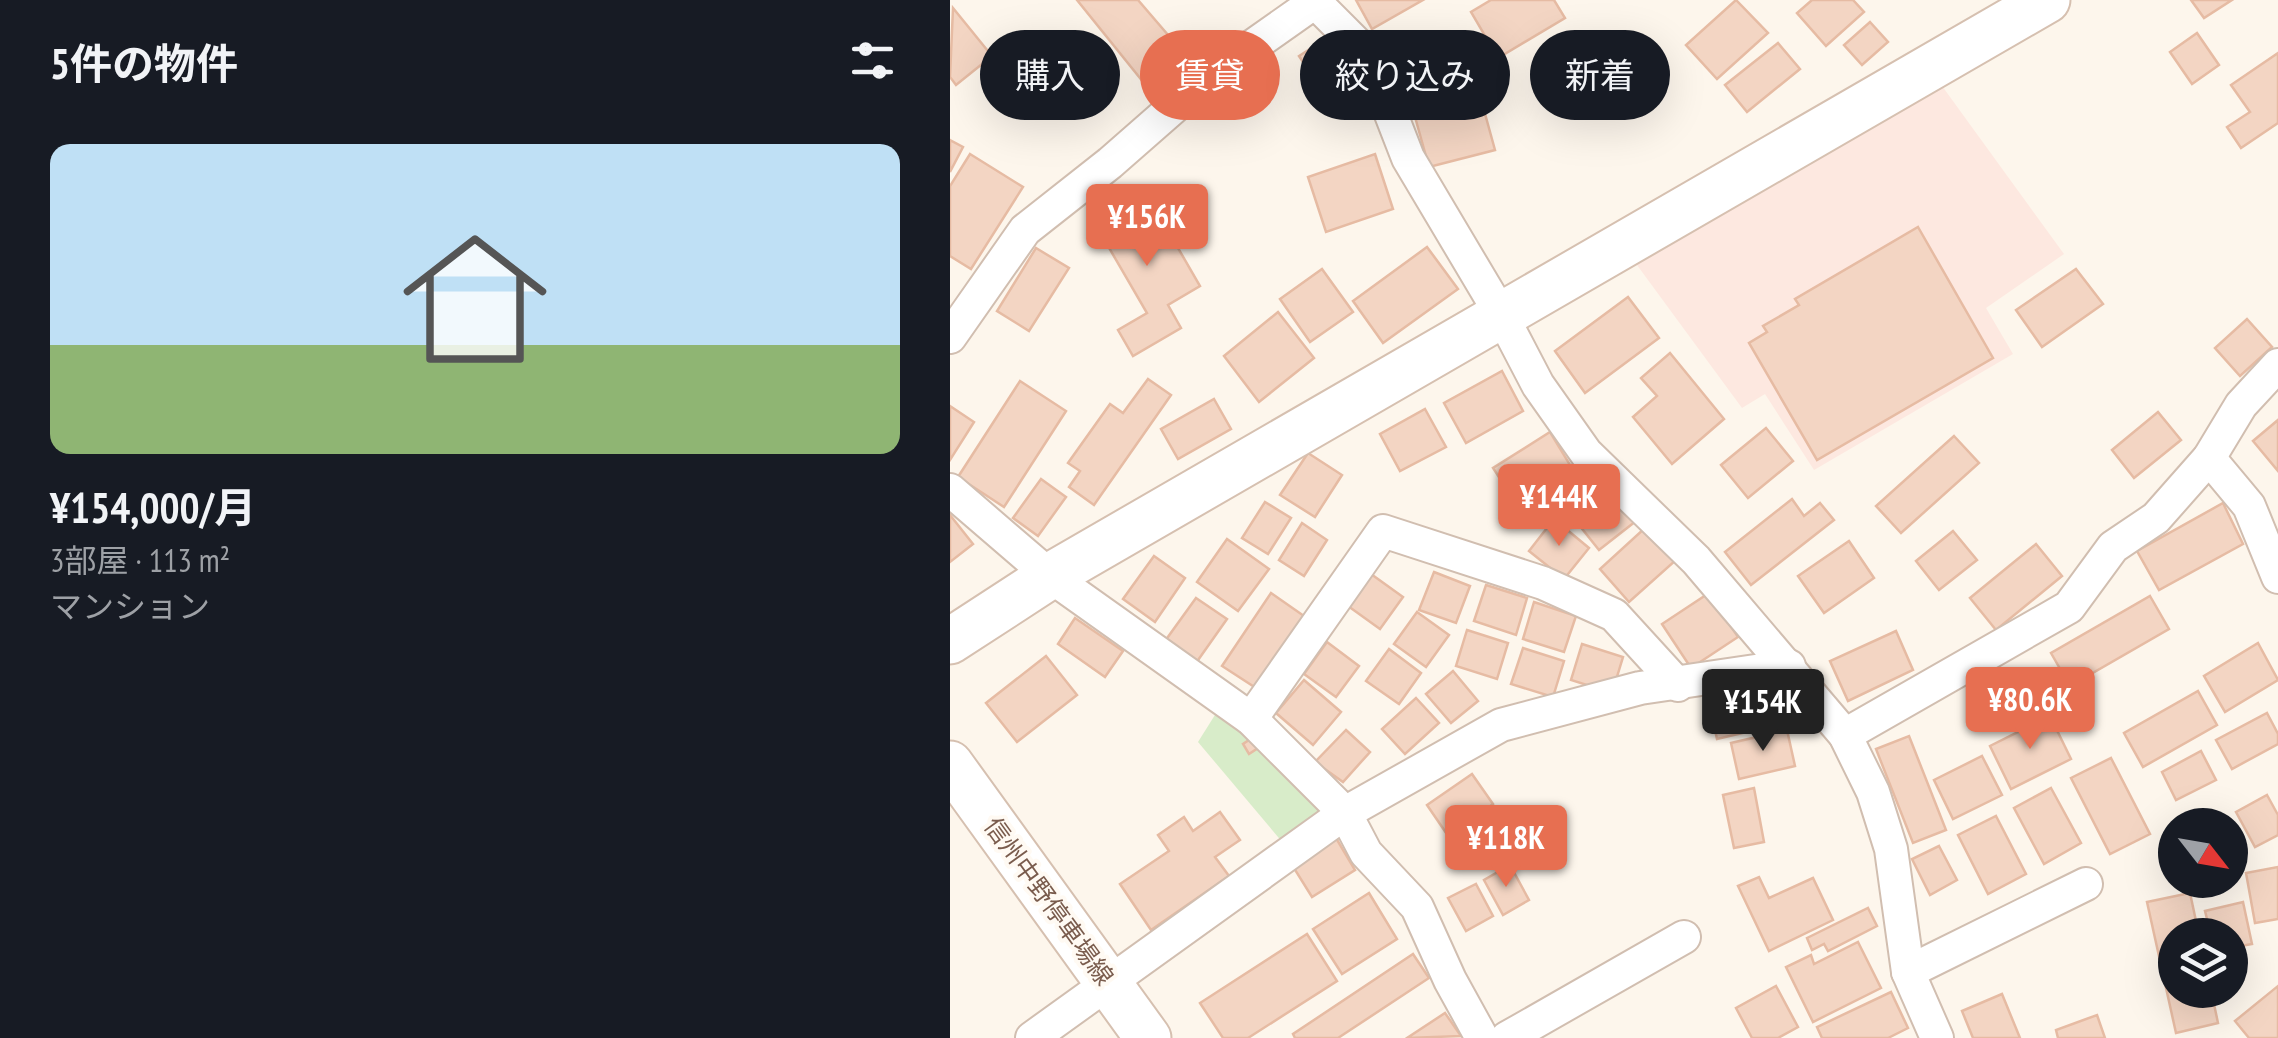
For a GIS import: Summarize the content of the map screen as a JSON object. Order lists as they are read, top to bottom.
{
  "streets": {
    "street": ["信州中野停車場線"]
  },
  "north": "bottom right",
  "page": {
    "heading": "5件の物件",
    "chip": [
      "購入",
      "賃貸",
      "絞り込み",
      "新着"
    ],
    "list": [
      {
        "name": "¥154,000/月",
        "note": "3部屋 · 113 m² · マンション"
      }
    ],
    "price": [
      "¥156K",
      "¥144K",
      "¥80.6K",
      "¥154K",
      "¥118K"
    ]
  }
}
